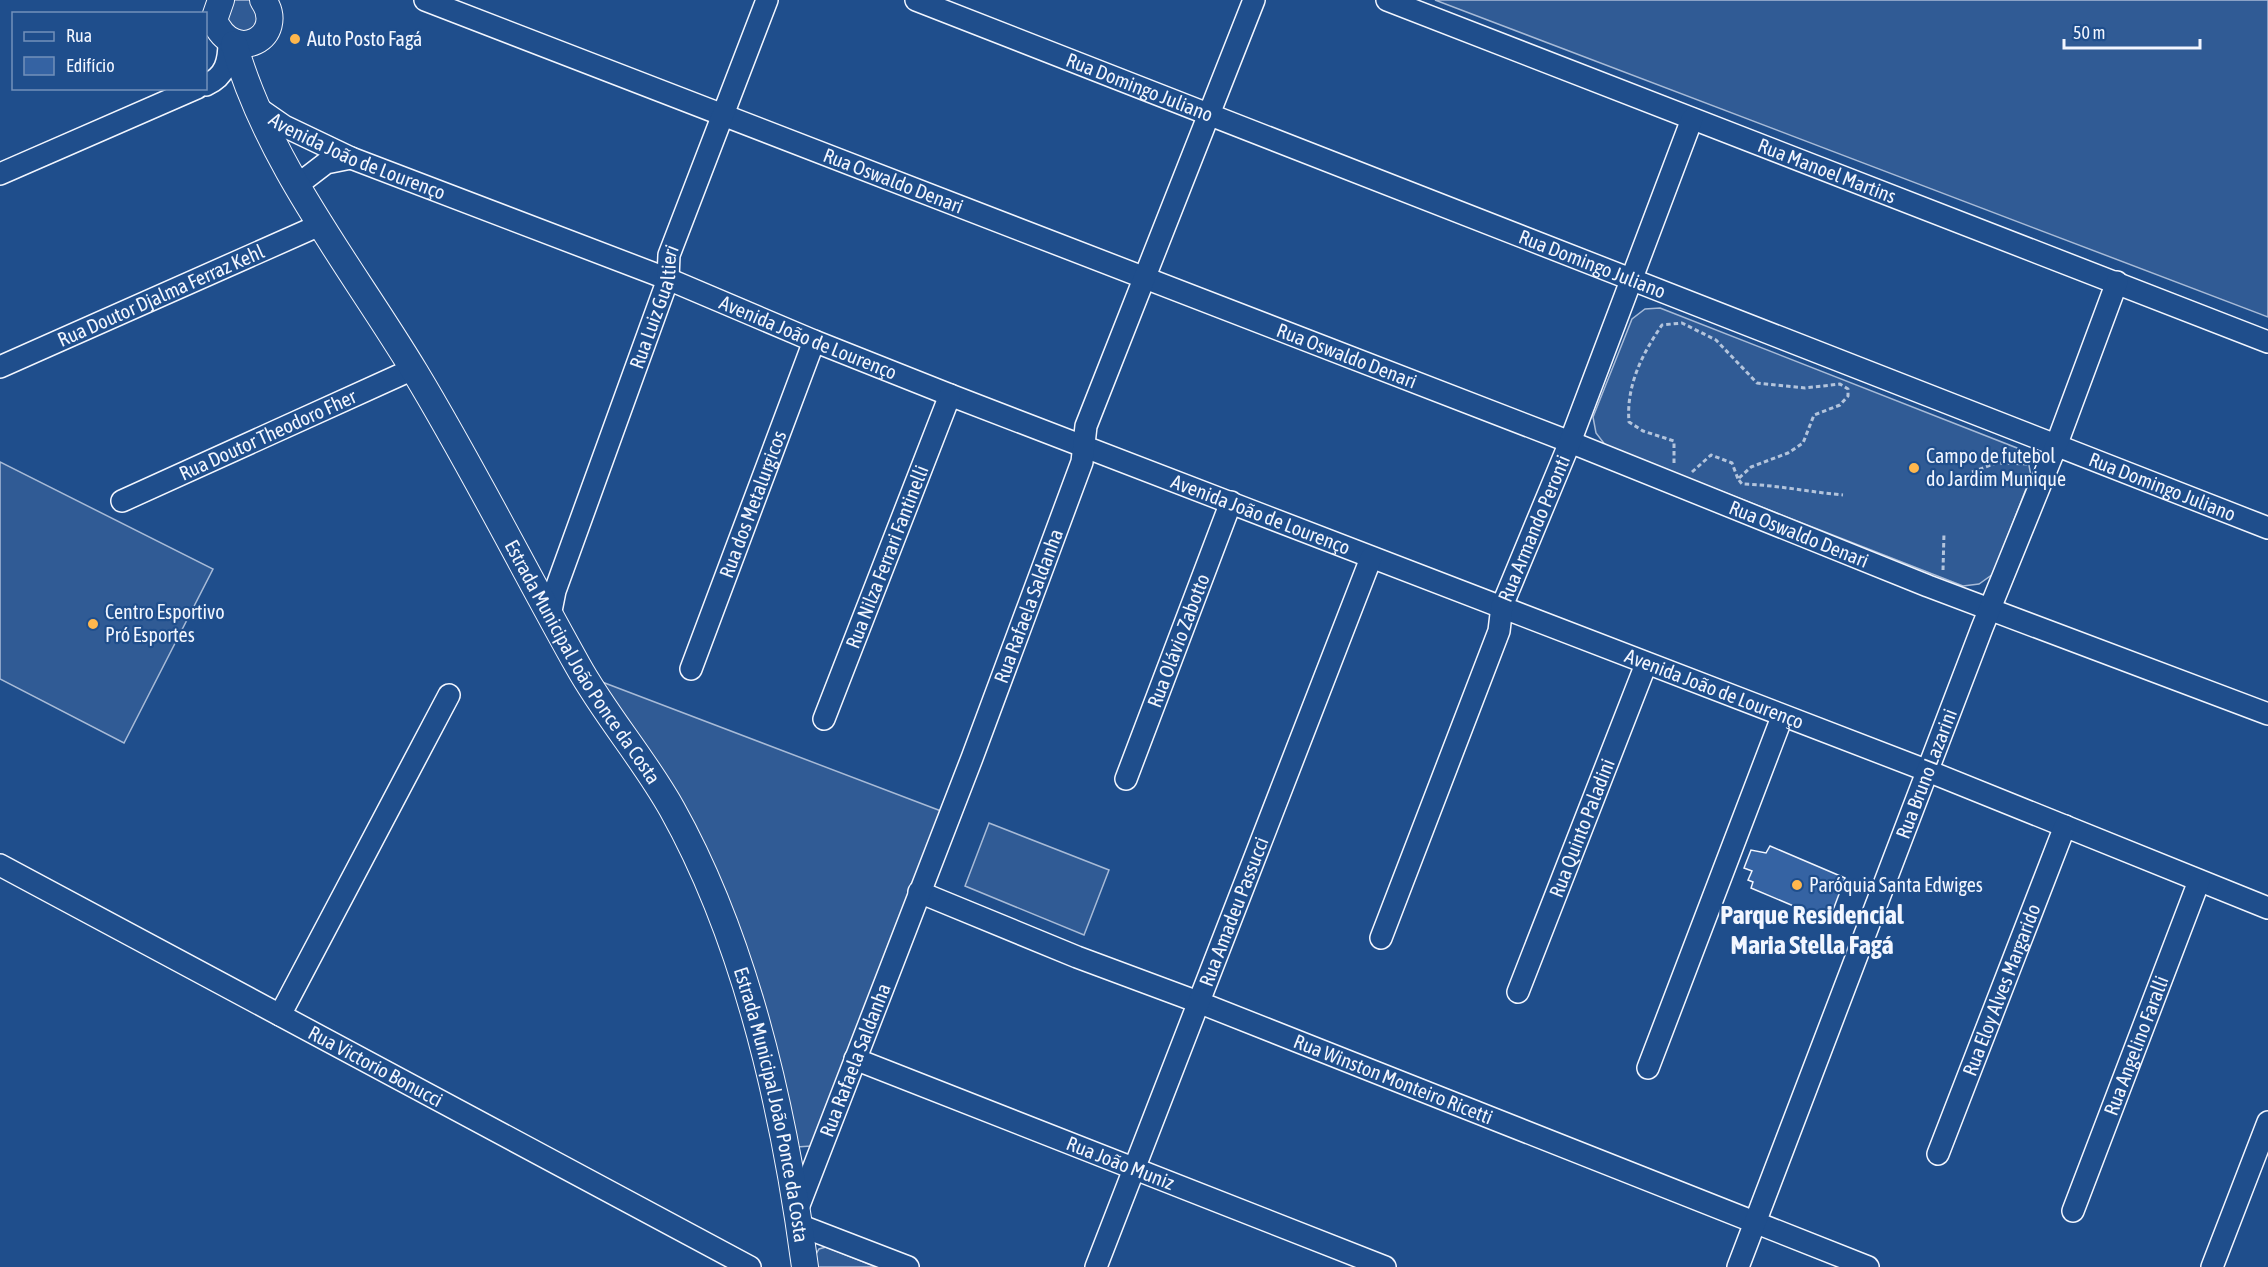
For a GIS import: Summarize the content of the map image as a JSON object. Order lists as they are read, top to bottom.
{
  "streets": {
    "main road": ["Avenida João de Lourenço", "Estrada Municipal João Ponce da Costa"],
    "street": [
      "Rua Domingo Juliano",
      "Rua Manoel Martins",
      "Rua Oswaldo Denari",
      "Rua Doutor Djalma Ferraz Kehl",
      "Rua Luiz Gualtieri",
      "Rua Doutor Theodoro Fher",
      "Rua dos Metalurgicos",
      "Rua Armando Peronti",
      "Rua Nilza Ferrari Fantinelli",
      "Rua Rafaela Saldanha",
      "Rua Olávio Zabotto",
      "Rua Bruno Lazarini",
      "Rua Quinto Paladini",
      "Rua Amadeu Passucci",
      "Rua Eloy Alves Margarido",
      "Rua Angelino Faralli",
      "Rua Victorio Bonucci",
      "Rua Winston Monteiro Ricetti",
      "Rua João Muniz"
    ]
  },
  "crossings": [
    ["Rua Domingo Juliano", "Rua Armando Peronti"],
    ["Rua Domingo Juliano", "Rua Rafaela Saldanha"],
    ["Rua Domingo Juliano", "Rua Bruno Lazarini"],
    ["Avenida João de Lourenço", "Rua Luiz Gualtieri"],
    ["Avenida João de Lourenço", "Rua dos Metalurgicos"],
    ["Avenida João de Lourenço", "Rua Armando Peronti"],
    ["Avenida João de Lourenço", "Rua Nilza Ferrari Fantinelli"],
    ["Avenida João de Lourenço", "Rua Rafaela Saldanha"],
    ["Avenida João de Lourenço", "Rua Olávio Zabotto"],
    ["Avenida João de Lourenço", "Estrada Municipal João Ponce da Costa"],
    ["Avenida João de Lourenço", "Rua Bruno Lazarini"],
    ["Avenida João de Lourenço", "Rua Quinto Paladini"],
    ["Avenida João de Lourenço", "Rua Amadeu Passucci"],
    ["Avenida João de Lourenço", "Rua Eloy Alves Margarido"],
    ["Avenida João de Lourenço", "Rua Angelino Faralli"],
    ["Rua Manoel Martins", "Rua Armando Peronti"],
    ["Rua Manoel Martins", "Rua Bruno Lazarini"],
    ["Rua Oswaldo Denari", "Rua Luiz Gualtieri"],
    ["Rua Oswaldo Denari", "Rua Armando Peronti"],
    ["Rua Oswaldo Denari", "Rua Rafaela Saldanha"],
    ["Rua Oswaldo Denari", "Rua Bruno Lazarini"],
    ["Rua Doutor Djalma Ferraz Kehl", "Estrada Municipal João Ponce da Costa"],
    ["Rua Luiz Gualtieri", "Estrada Municipal João Ponce da Costa"],
    ["Rua Doutor Theodoro Fher", "Estrada Municipal João Ponce da Costa"],
    ["Rua Rafaela Saldanha", "Estrada Municipal João Ponce da Costa"],
    ["Rua Rafaela Saldanha", "Rua Winston Monteiro Ricetti"],
    ["Rua Rafaela Saldanha", "Rua João Muniz"],
    ["Rua Bruno Lazarini", "Rua Winston Monteiro Ricetti"],
    ["Rua Amadeu Passucci", "Rua Winston Monteiro Ricetti"],
    ["Rua Amadeu Passucci", "Rua João Muniz"]
  ],
  "districts": ["Parque Residencial Maria Stella Fagá"],
  "places": [
    "Auto Posto Fagá",
    "Campo de futebol do Jardim Munique",
    "Centro Esportivo Pró Esportes",
    "Paróquia Santa Edwiges"
  ],
  "legend": ["Rua", "Edifício"],
  "scale_bar": "50 m"
}
